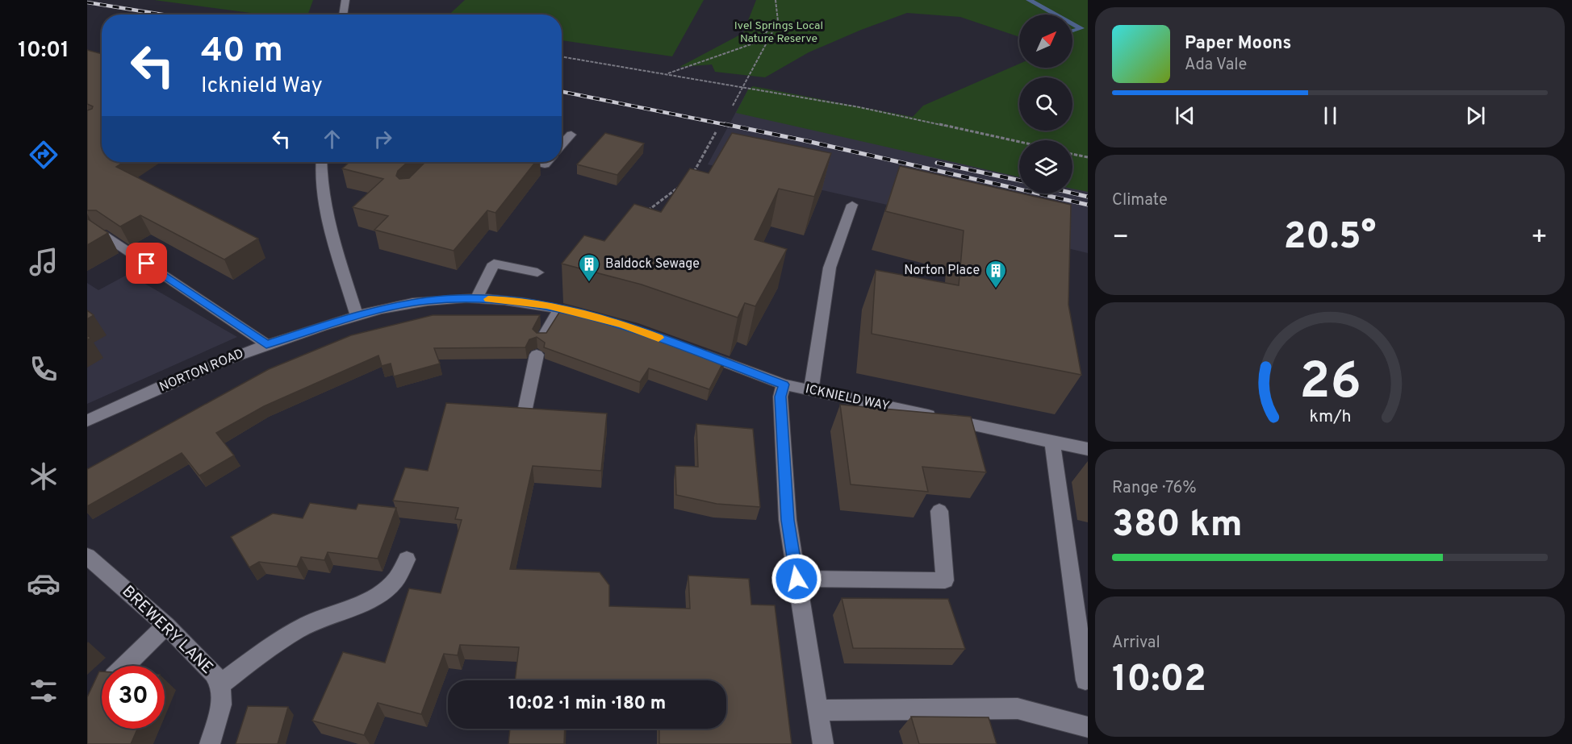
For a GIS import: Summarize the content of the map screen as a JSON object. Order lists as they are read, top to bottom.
{
  "streets": {
    "street": ["NORTON ROAD", "ICKNIELD WAY", "BREWERY LANE"]
  },
  "parks": ["Ivel Springs Local Nature Reserve"],
  "places": {
    "building": ["Baldock Sewage", "Norton Place"]
  },
  "north": "top right",
  "page": {
    "tabs": "10:01",
    "turn": ["40 m", "Icknield Way"],
    "song": ["Paper Moons", "Ada Vale"],
    "tile": [
      "Climate",
      ["Range · 76%", "380 km"],
      ["Arrival", "10:02"]
    ],
    "heat": ["−", "20.5°", "+"],
    "limit": "30",
    "trip": "10:02 · 1 min · 180 m",
    "gauge": ["26", "km/h"]
  }
}
